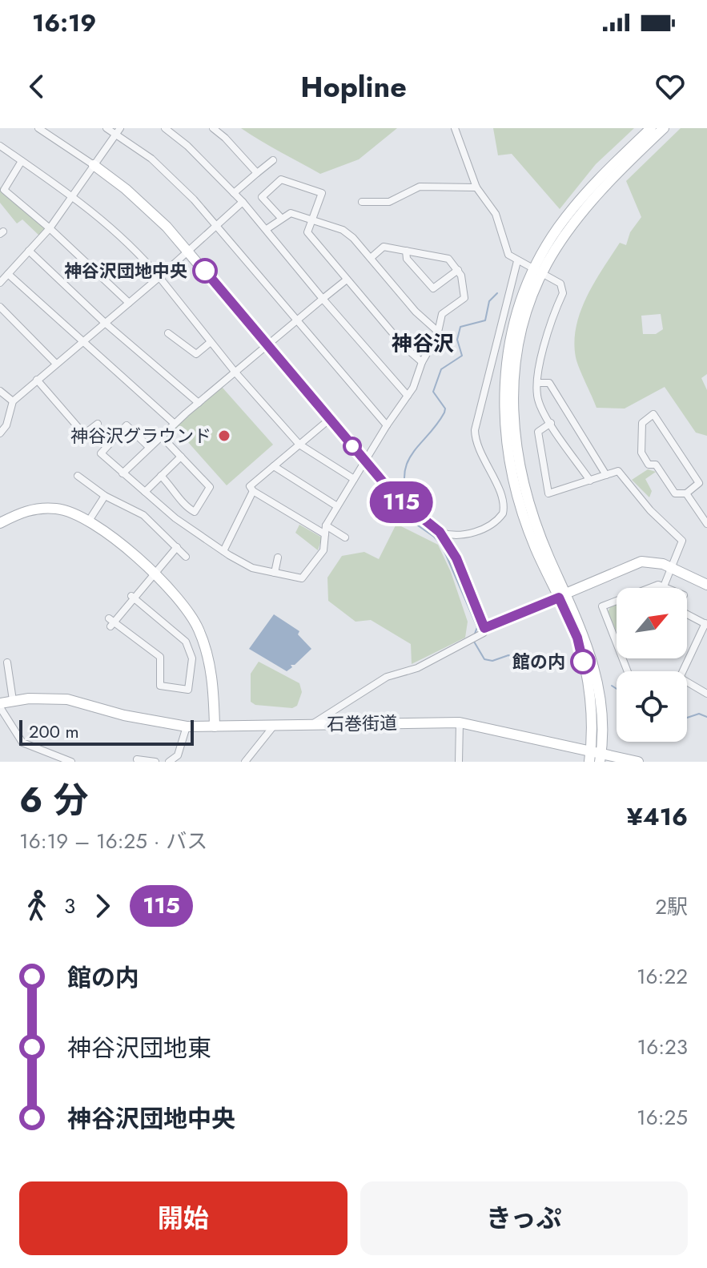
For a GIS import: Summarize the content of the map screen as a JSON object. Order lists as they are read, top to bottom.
{
  "streets": {
    "street": ["石巻街道"]
  },
  "districts": ["神谷沢"],
  "places": ["神谷沢団地中央", "神谷沢グラウンド", "館の内"],
  "lines": ["bus line 115"],
  "scale_bar": "200 m",
  "north": "top right",
  "page": {
    "status": "16:19",
    "header": "Hopline",
    "on_map": "115",
    "scale": "200 m",
    "heading": ["6 分", "16:19 – 16:25 · バス", "¥416"],
    "legs": ["3", "115", "2駅"],
    "list": [
      {
        "name": "館の内",
        "value": "16:22"
      },
      {
        "name": "神谷沢団地東",
        "value": "16:23"
      },
      {
        "name": "神谷沢団地中央",
        "value": "16:25"
      }
    ],
    "buttons": ["開始", "きっぷ"]
  }
}
